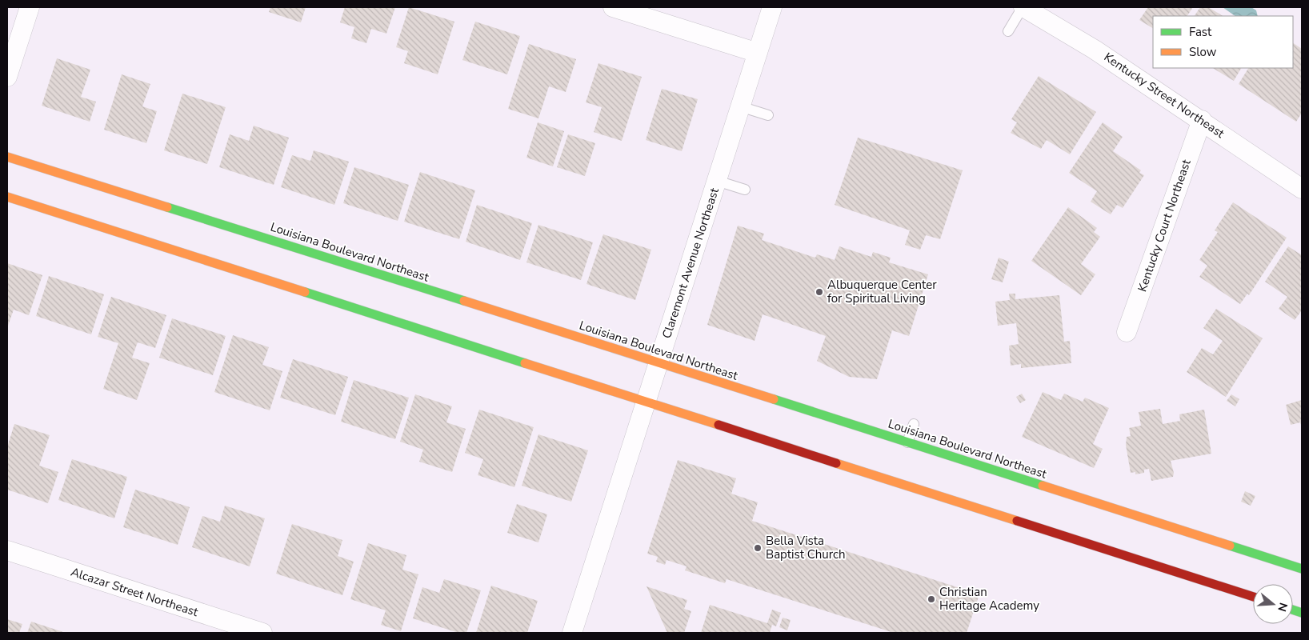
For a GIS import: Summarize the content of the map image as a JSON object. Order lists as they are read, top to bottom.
{
  "streets": {
    "main road": ["Louisiana Boulevard Northeast"],
    "street": [
      "Kentucky Street Northeast",
      "Kentucky Court Northeast",
      "Claremont Avenue Northeast",
      "Alcazar Street Northeast"
    ]
  },
  "crossings": [
    ["Kentucky Street Northeast", "Kentucky Court Northeast"],
    ["Louisiana Boulevard Northeast", "Claremont Avenue Northeast"]
  ],
  "places": ["Albuquerque Center for Spiritual Living", "Bella Vista Baptist Church", "Christian Heritage Academy"],
  "legend": ["Fast", "Slow"],
  "north": "right"
}
